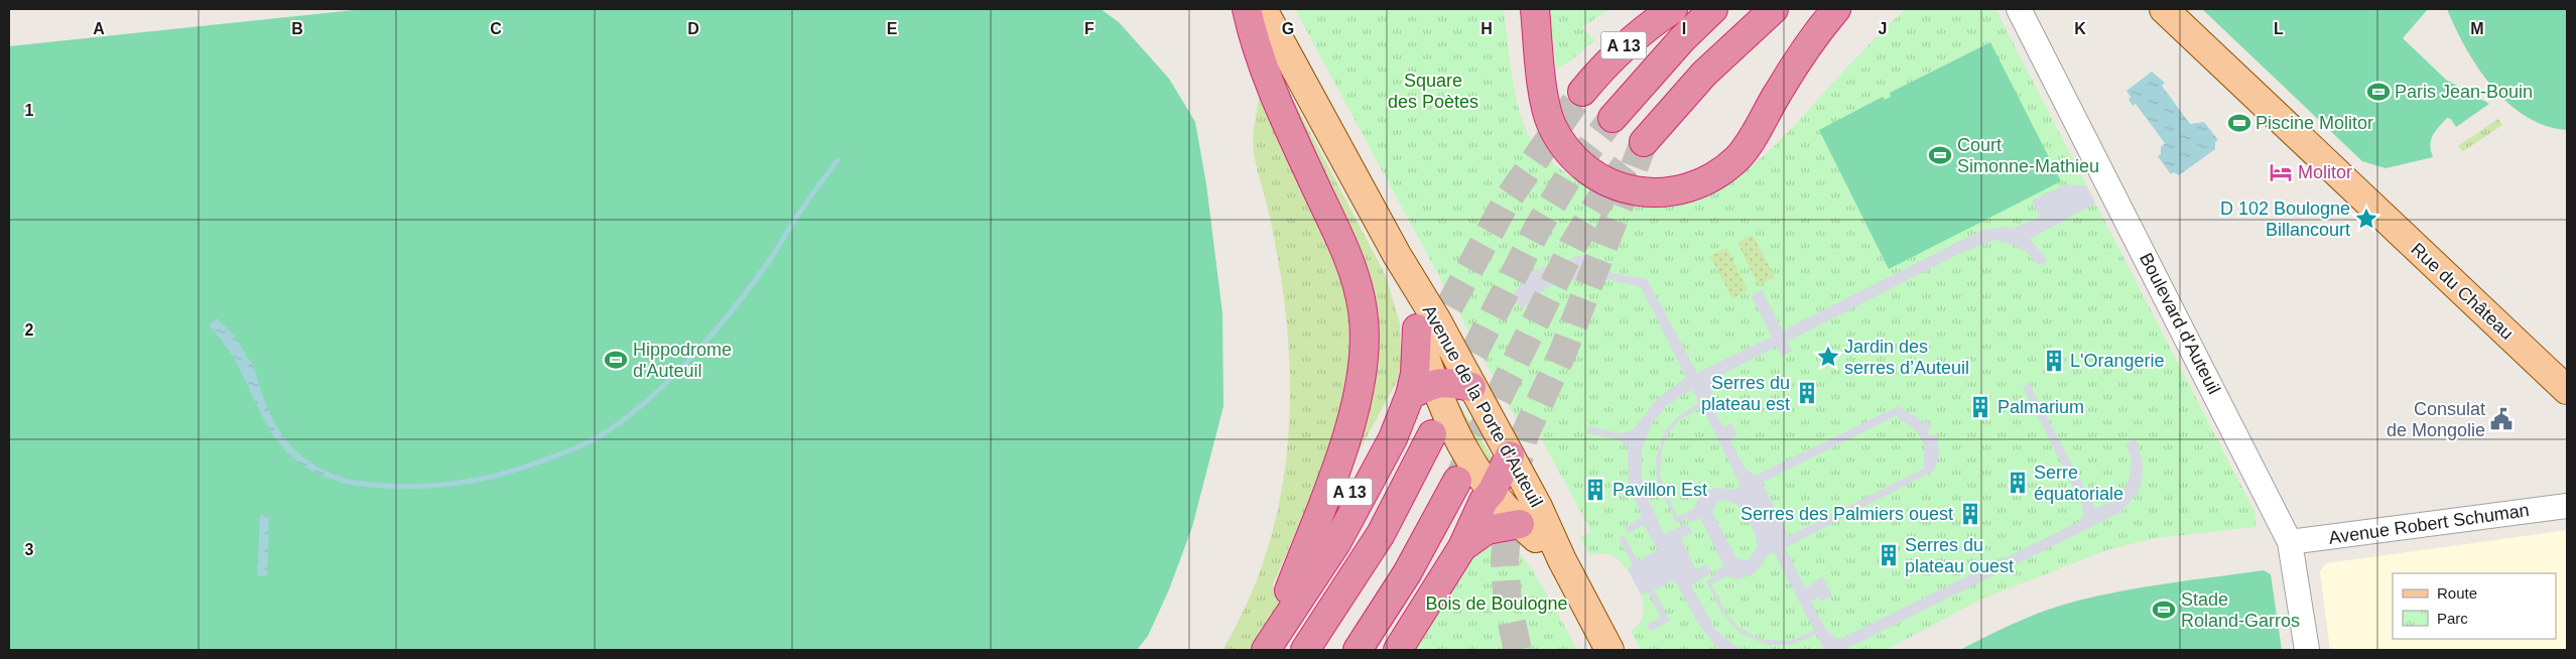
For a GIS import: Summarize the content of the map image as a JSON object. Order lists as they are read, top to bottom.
{
  "streets": {
    "highway": ["A 13"],
    "main road": ["Rue du Château", "Avenue de la Porte d'Auteuil"],
    "street": ["Boulevard d'Auteuil", "Avenue Robert Schuman"]
  },
  "crossings": [
    ["A 13", "Avenue de la Porte d'Auteuil"],
    ["Boulevard d'Auteuil", "Avenue Robert Schuman"]
  ],
  "parks": ["Square des Poètes", "Bois de Boulogne"],
  "places": {
    "sports": [
      "Paris Jean-Bouin",
      "Piscine Molitor",
      "Court Simonne-Mathieu",
      "Hippodrome d'Auteuil",
      "Stade Roland-Garros"
    ],
    "hotel": ["Molitor"],
    "place": ["D 102 Boulogne Billancourt", "Jardin des serres d’Auteuil"],
    "building": [
      "L'Orangerie",
      "Serres du plateau est",
      "Palmarium",
      "Serre équatoriale",
      "Pavillon Est",
      "Serres des Palmiers ouest",
      "Serres du plateau ouest"
    ],
    "public building": ["Consulat de Mongolie"]
  },
  "legend": ["Route", "Parc"],
  "grid": {
    "columns": [
      "A",
      "B",
      "C",
      "D",
      "E",
      "F",
      "G",
      "H",
      "I",
      "J",
      "K",
      "L",
      "M"
    ],
    "rows": ["1", "2", "3"]
  }
}
